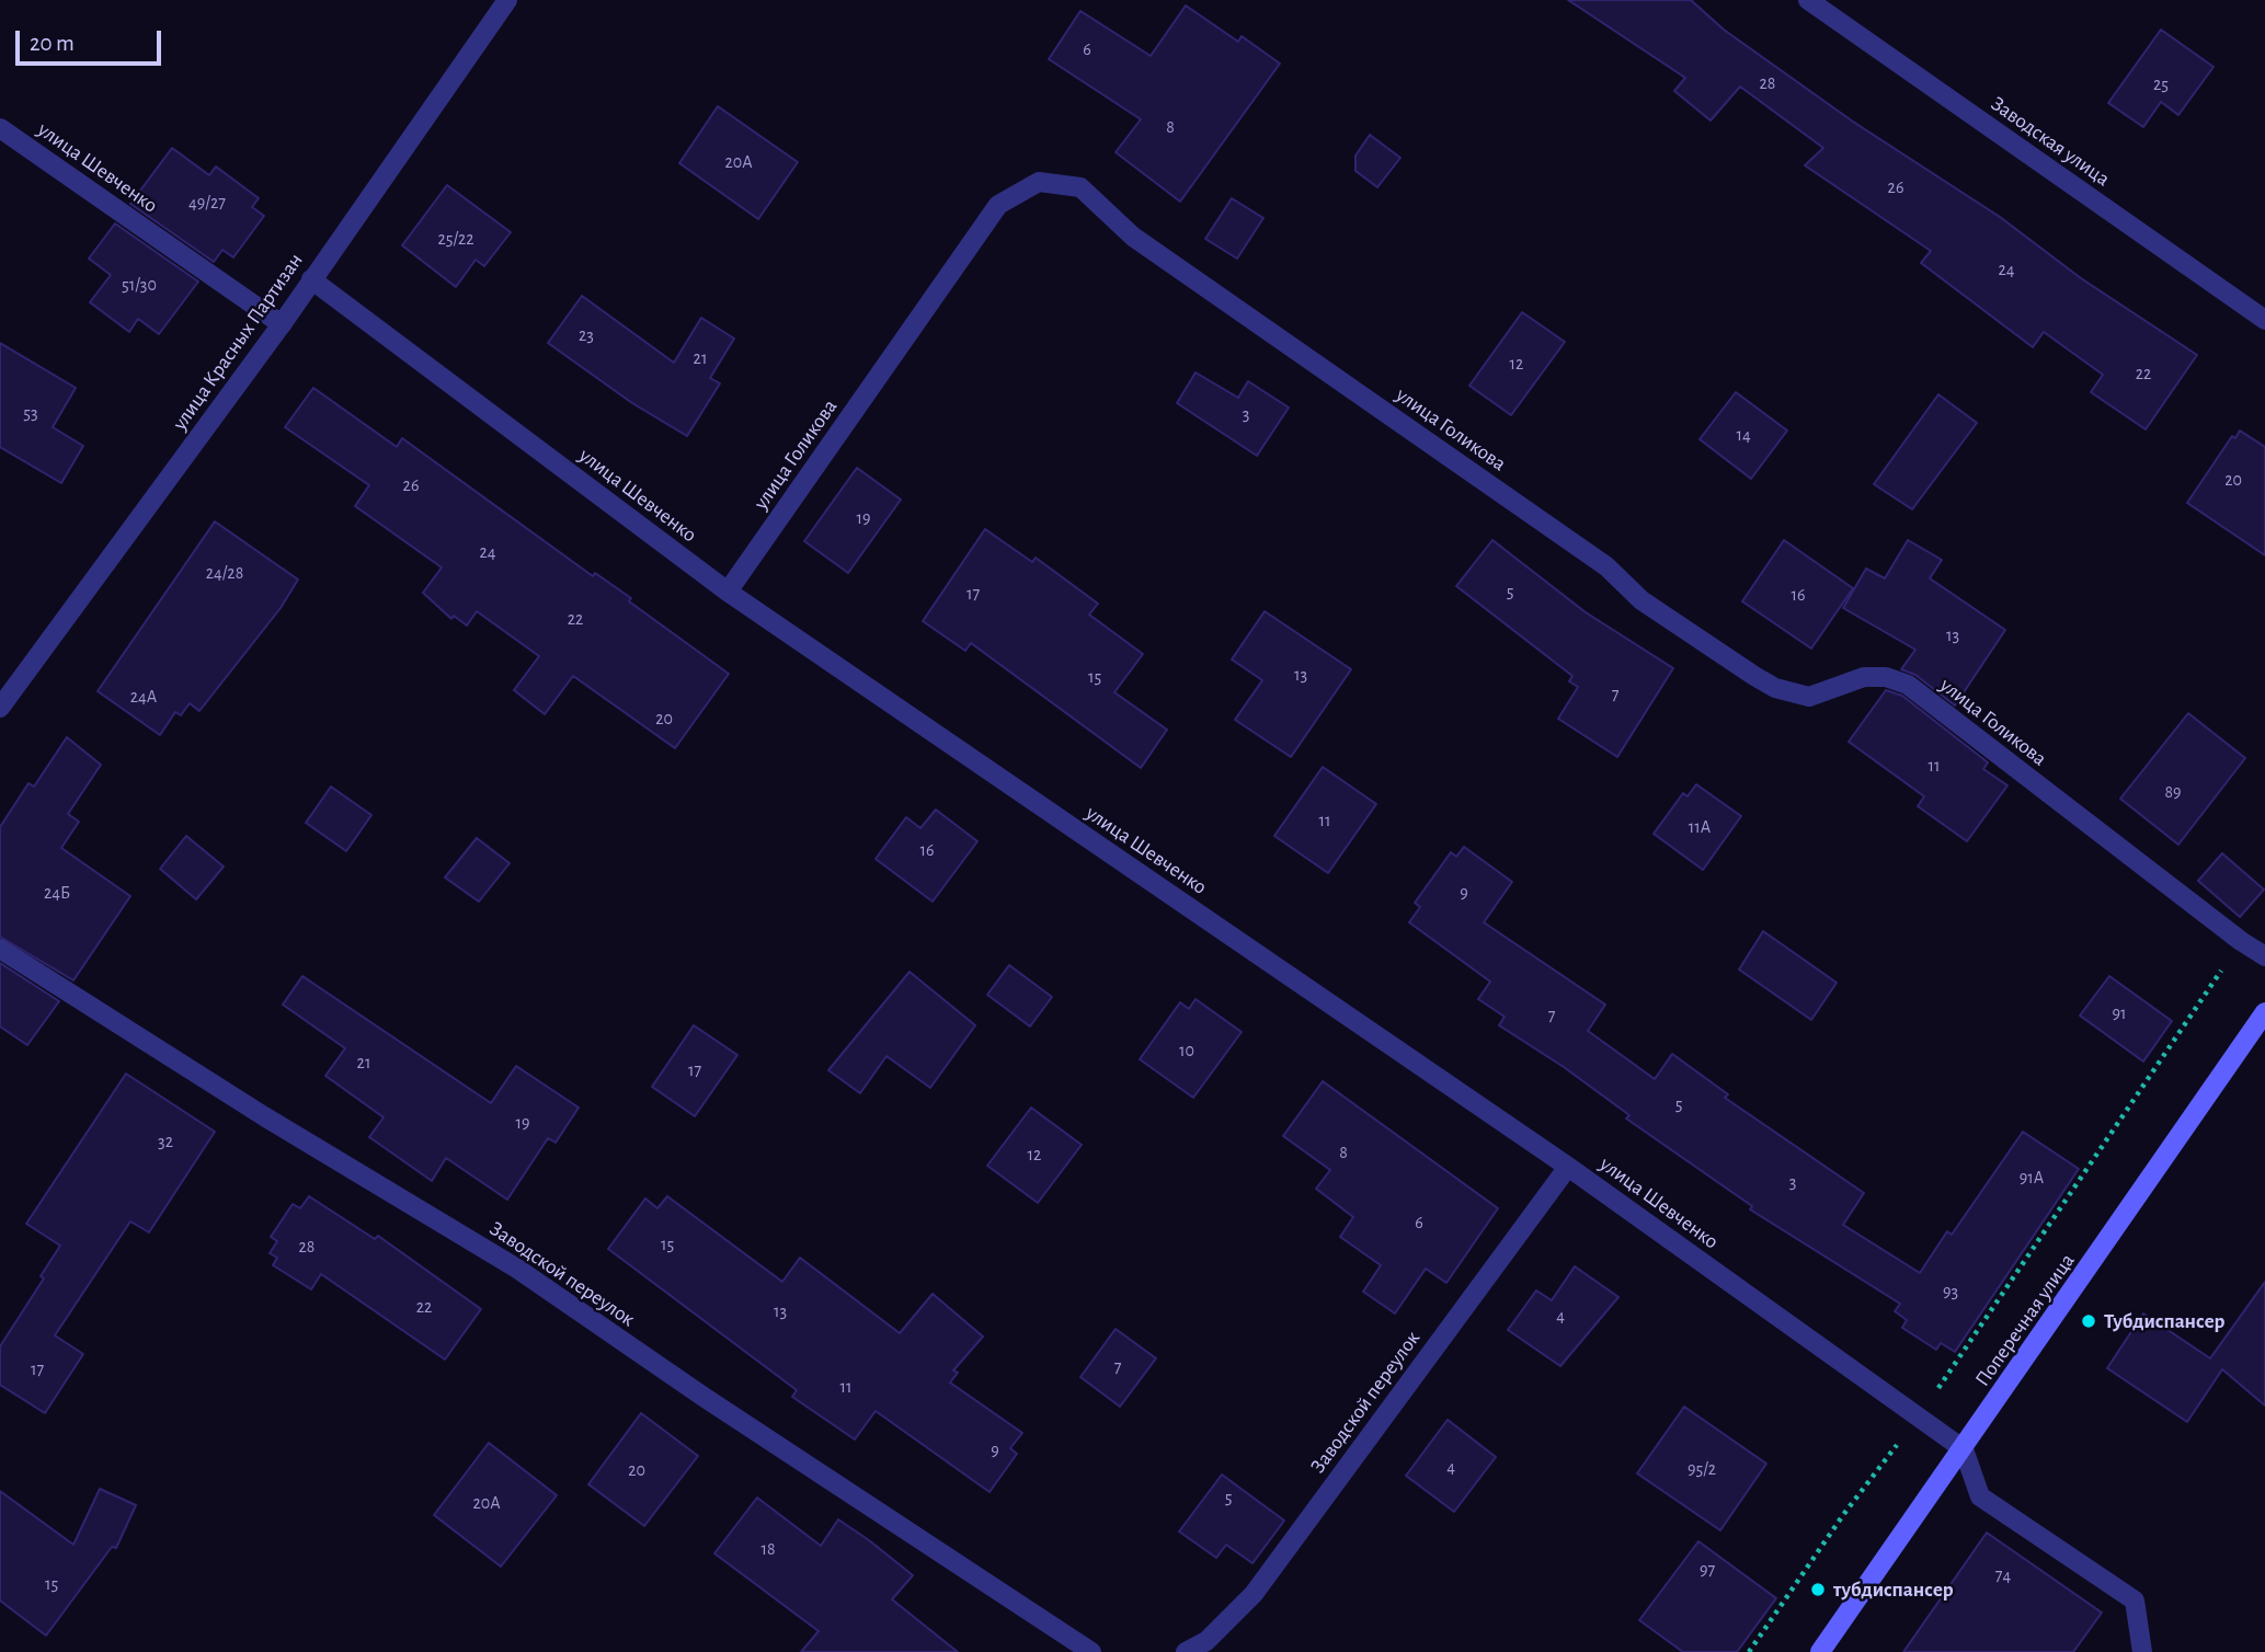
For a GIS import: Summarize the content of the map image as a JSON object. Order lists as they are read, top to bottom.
{
  "streets": {
    "main road": ["Поперечная улица"],
    "street": [
      "Заводская улица",
      "улица Шевченко",
      "улица Красных Партизан",
      "улица Голикова",
      "Заводской переулок"
    ]
  },
  "crossings": [
    ["улица Шевченко", "улица Красных Партизан"],
    ["улица Шевченко", "улица Голикова"],
    ["улица Шевченко", "Заводской переулок"],
    ["улица Шевченко", "Поперечная улица"]
  ],
  "places": ["Тубдиспансер", "тубдиспансер"],
  "house_numbers": [
    "6",
    "28",
    "25",
    "8",
    "20А",
    "26",
    "49/27",
    "25/22",
    "24",
    "51/30",
    "23",
    "21",
    "12",
    "22",
    "53",
    "3",
    "14",
    "20",
    "26",
    "19",
    "24",
    "24/28",
    "5",
    "17",
    "16",
    "22",
    "13",
    "13",
    "15",
    "7",
    "24А",
    "20",
    "11",
    "89",
    "11",
    "11А",
    "16",
    "24Б",
    "9",
    "91",
    "7",
    "10",
    "21",
    "17",
    "5",
    "19",
    "32",
    "8",
    "12",
    "91А",
    "3",
    "6",
    "15",
    "28",
    "93",
    "22",
    "13",
    "4",
    "7",
    "17",
    "11",
    "9",
    "4",
    "95/2",
    "20",
    "5",
    "20А",
    "18",
    "97",
    "74",
    "15"
  ],
  "scale_bar": "20 m"
}
